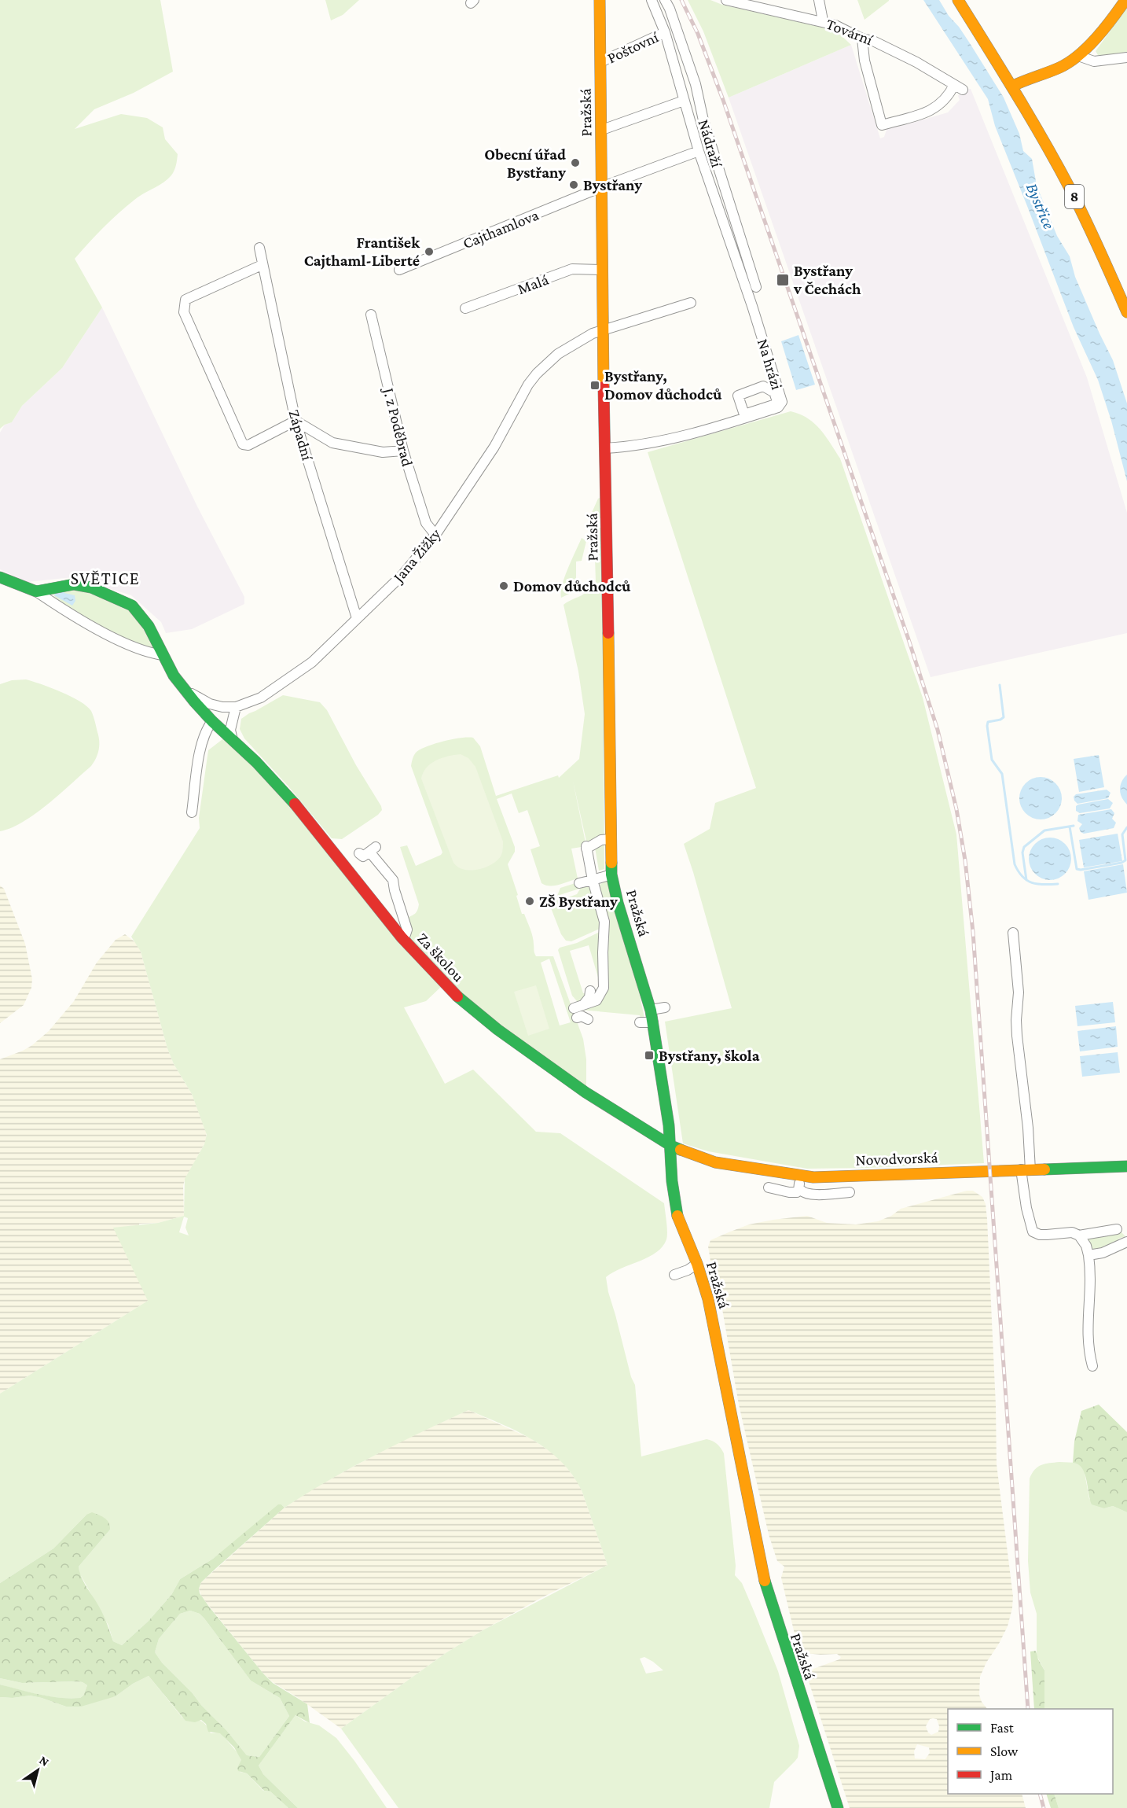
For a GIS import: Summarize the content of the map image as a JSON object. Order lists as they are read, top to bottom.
{
  "streets": {
    "street": [
      "Tovární",
      "Poštovní",
      "Pražská",
      "Nádraží",
      "8",
      "Cajthamlova",
      "Malá",
      "Na hrázi",
      "J. z Poděbrad",
      "Západní",
      "Jana Žižky",
      "Za školou",
      "Novodvorská"
    ]
  },
  "crossings": [
    ["Poštovní", "Pražská"],
    ["Poštovní", "Na hrázi"],
    ["Pražská", "Cajthamlova"],
    ["Pražská", "Malá"],
    ["Pražská", "Na hrázi"],
    ["Pražská", "Jana Žižky"],
    ["Pražská", "Za školou"],
    ["Pražská", "Novodvorská"],
    ["J. z Poděbrad", "Jana Žižky"],
    ["Západní", "Jana Žižky"],
    ["Jana Žižky", "Za školou"],
    ["Za školou", "Novodvorská"]
  ],
  "districts": ["SVĚTICE"],
  "water": ["Bystřice"],
  "places": {
    "other": [
      "Obecní úřad Bystřany",
      "Bystřany",
      "František Cajthaml-Liberté",
      "Domov důchodců",
      "ZŠ Bystřany"
    ],
    "transit": ["Bystřany v Čechách", "Bystřany, Domov důchodců", "Bystřany, škola"]
  },
  "legend": ["Fast", "Slow", "Jam"],
  "north": "top right"
}
